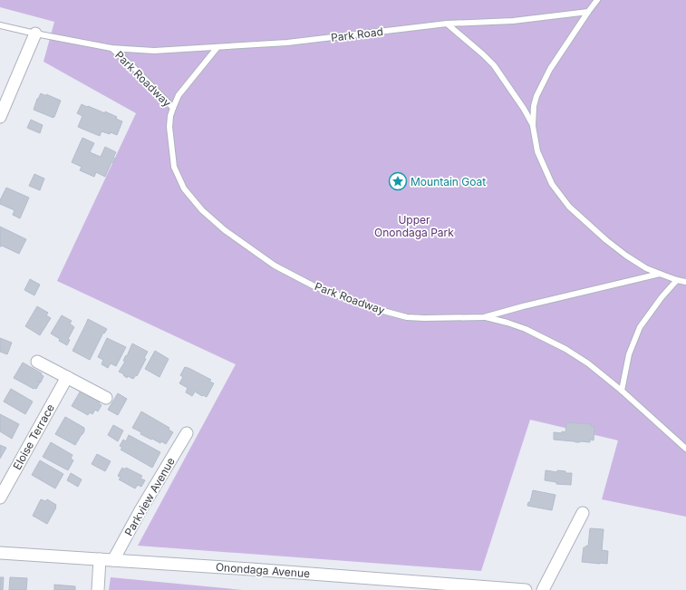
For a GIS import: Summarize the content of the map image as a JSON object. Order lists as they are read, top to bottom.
{
  "streets": {
    "street": ["Eloise Terrace", "Parkview Avenue", "Onondaga Avenue"],
    "lane": ["Park Road", "Park Roadway"]
  },
  "crossings": [
    ["Park Road", "Park Roadway"],
    ["Parkview Avenue", "Onondaga Avenue"]
  ],
  "parks": ["Upper Onondaga Park"],
  "places": {
    "place": ["Mountain Goat"]
  }
}
